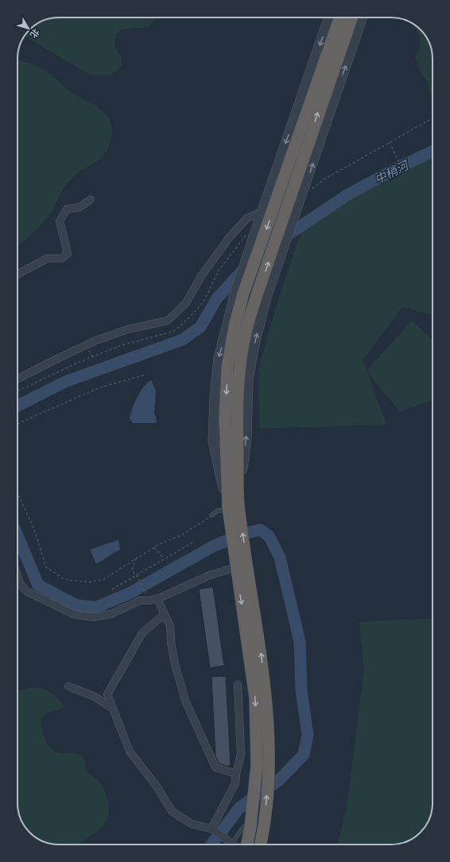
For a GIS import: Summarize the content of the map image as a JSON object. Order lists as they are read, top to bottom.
{
  "water": ["中稍河"],
  "north": "bottom right"
}
